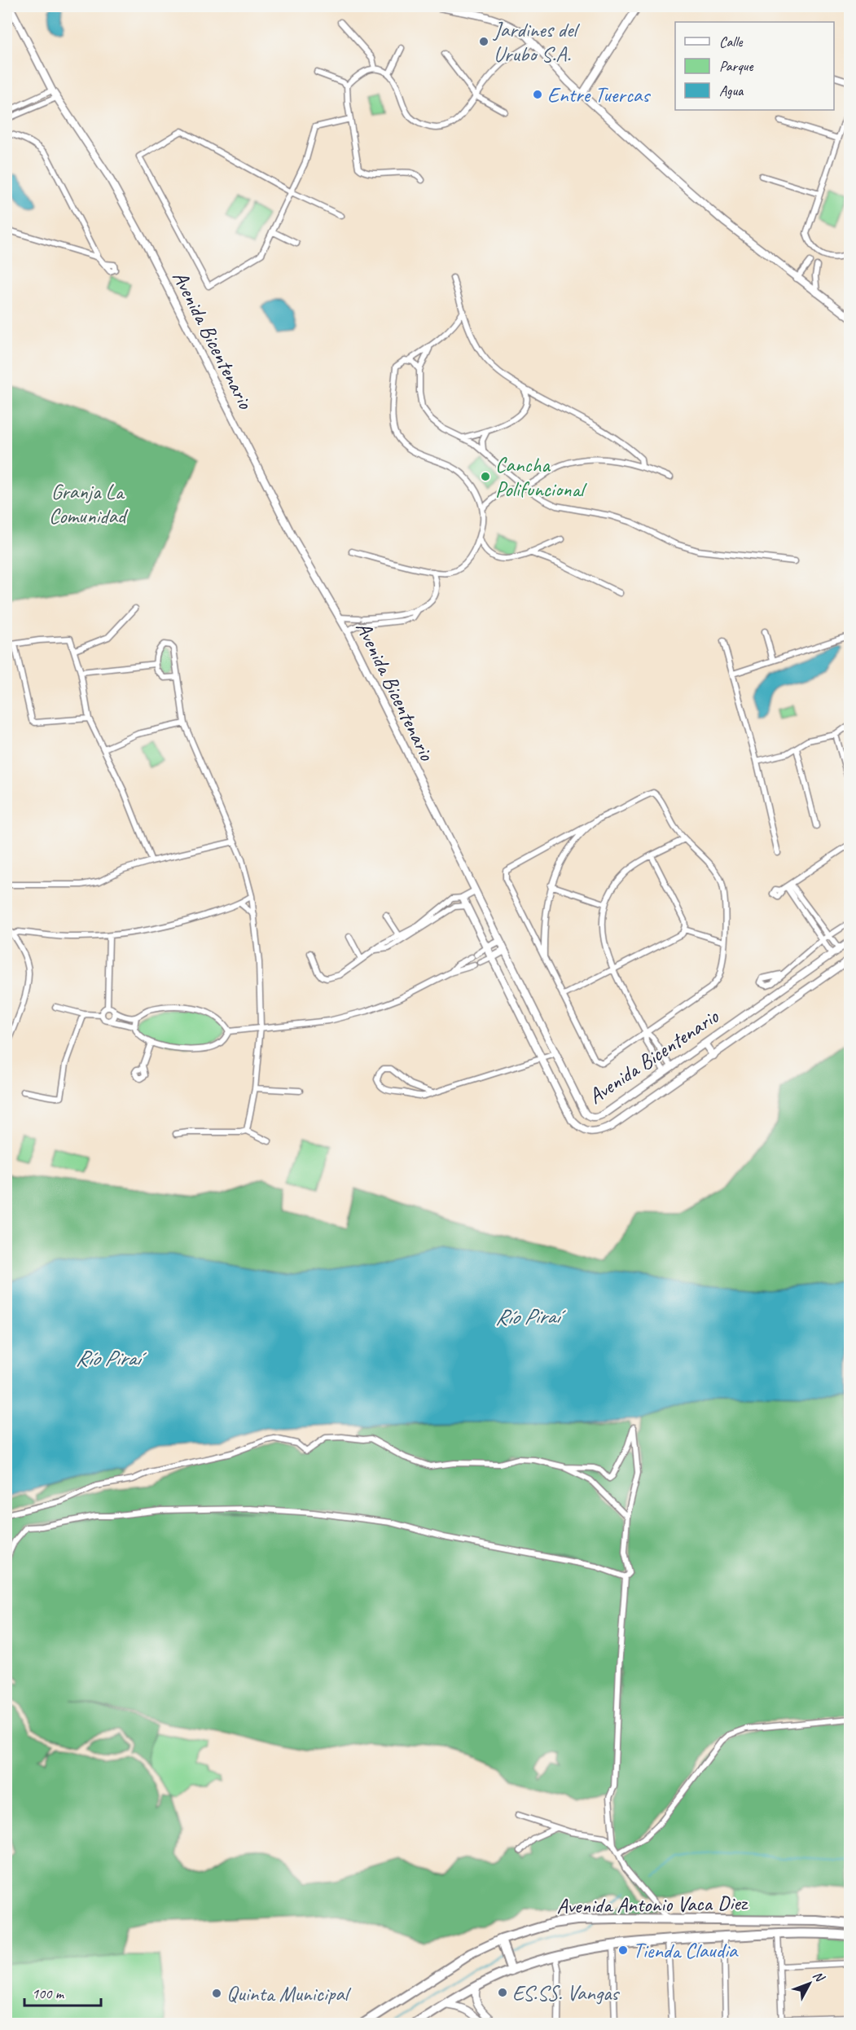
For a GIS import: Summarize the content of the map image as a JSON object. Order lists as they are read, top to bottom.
{
  "streets": {
    "highway": ["Avenida Antonio Vaca Diez"],
    "street": ["Avenida Bicentenario"]
  },
  "water": ["Río Piraí"],
  "parks": ["Granja La Comunidad"],
  "places": [
    "Jardines del Urubo S.A.",
    "Entre Tuercas",
    "Cancha Polifuncional",
    "Tienda Claudia",
    "ES.SS. Vangas",
    "Quinta Municipal"
  ],
  "legend": ["Calle", "Parque", "Agua"],
  "scale_bar": "100 m",
  "north": "top right"
}
